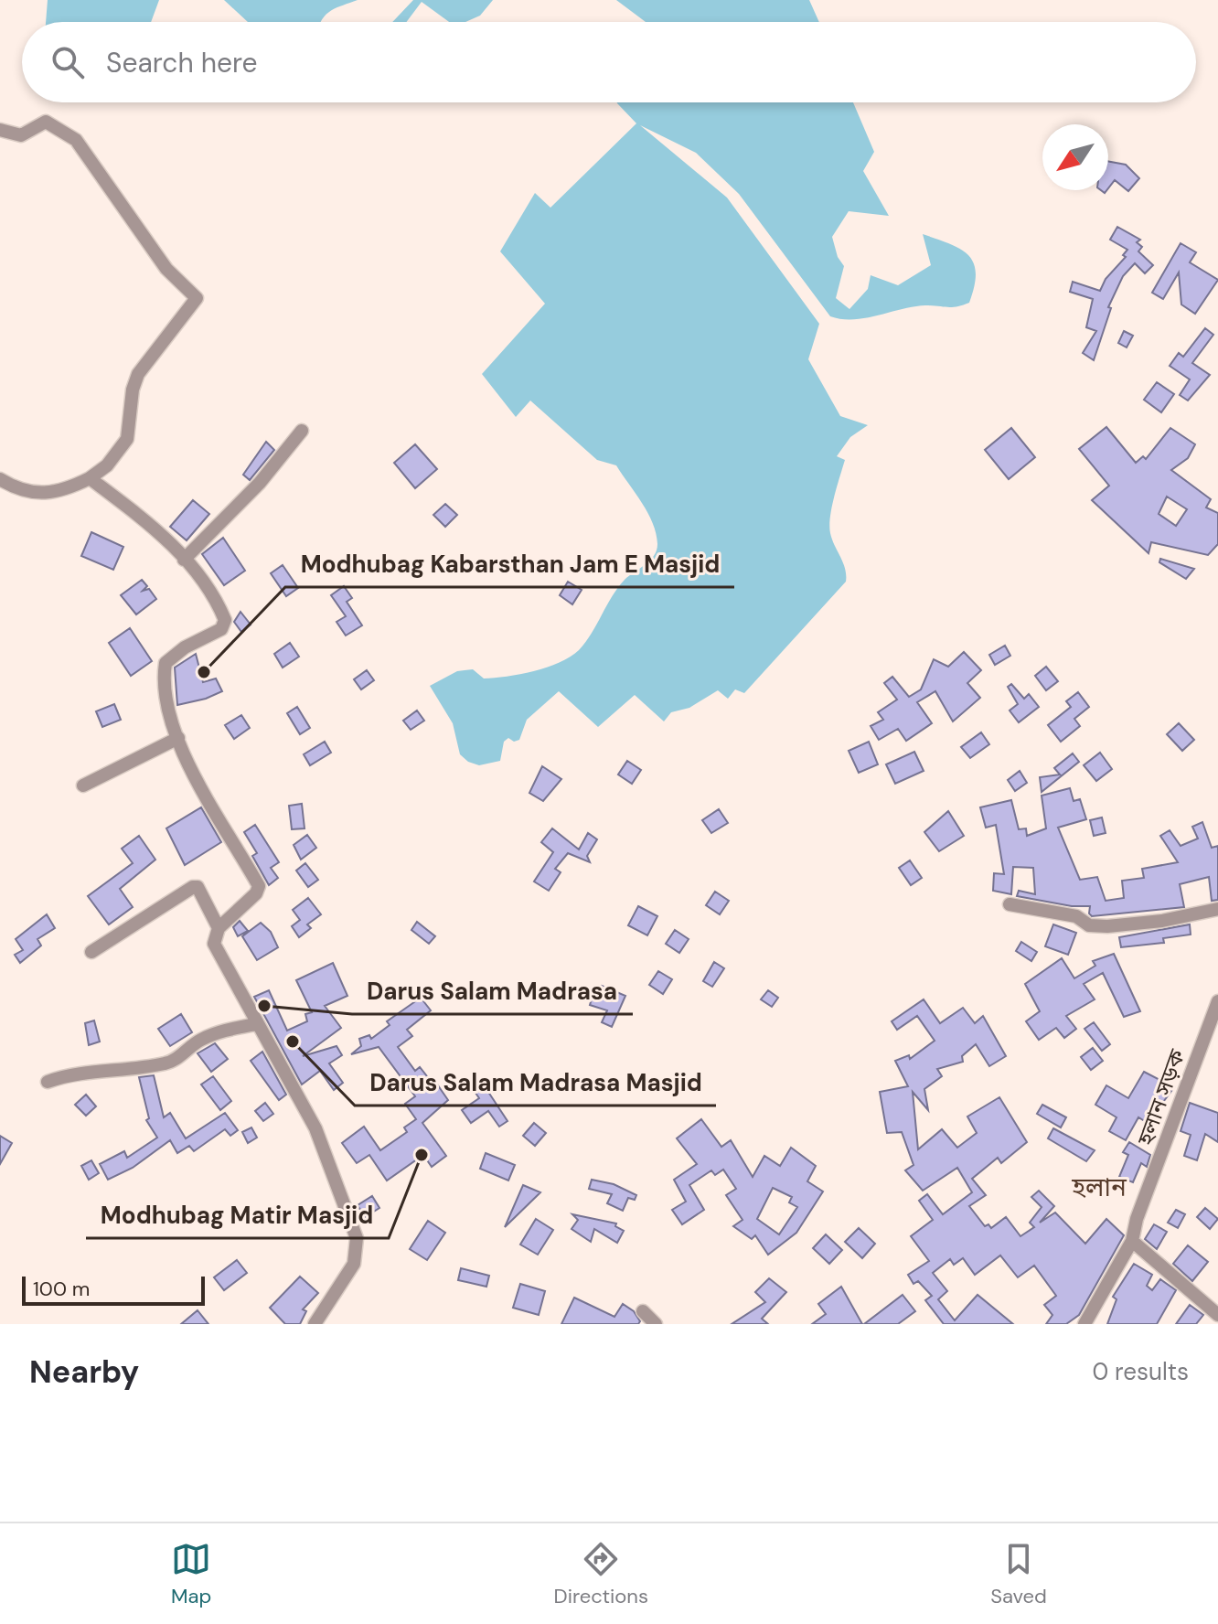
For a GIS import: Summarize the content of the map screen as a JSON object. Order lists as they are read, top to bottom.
{
  "streets": {
    "street": ["হলান সড়ক"]
  },
  "districts": ["হলান"],
  "places": [
    "Modhubag Kabarsthan Jam E Masjid",
    "Darus Salam Madrasa",
    "Darus Salam Madrasa Masjid",
    "Modhubag Matir Masjid"
  ],
  "scale_bar": "100 m",
  "north": "bottom left",
  "page": {
    "search": "Search here",
    "scale": "100 m",
    "heading": ["Nearby", "0 results"],
    "nav": ["Map", "Directions", "Saved"]
  }
}
